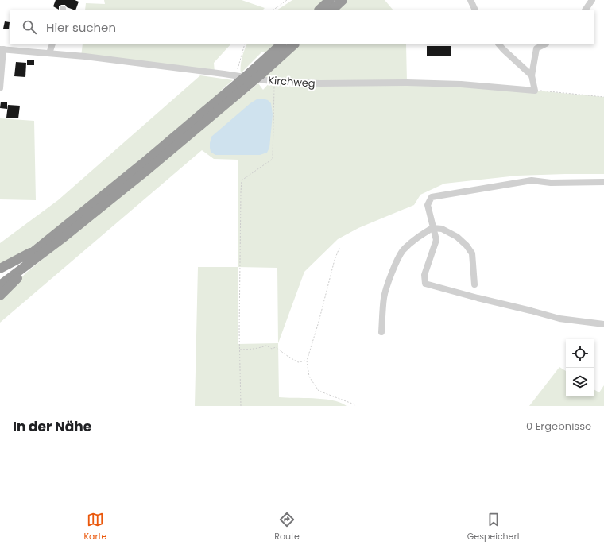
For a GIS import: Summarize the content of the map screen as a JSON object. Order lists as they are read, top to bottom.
{
  "streets": {
    "street": ["Kirchweg"]
  },
  "page": {
    "search": "Hier suchen",
    "heading": ["In der Nähe", "0 Ergebnisse"],
    "nav": ["Karte", "Route", "Gespeichert"]
  }
}
